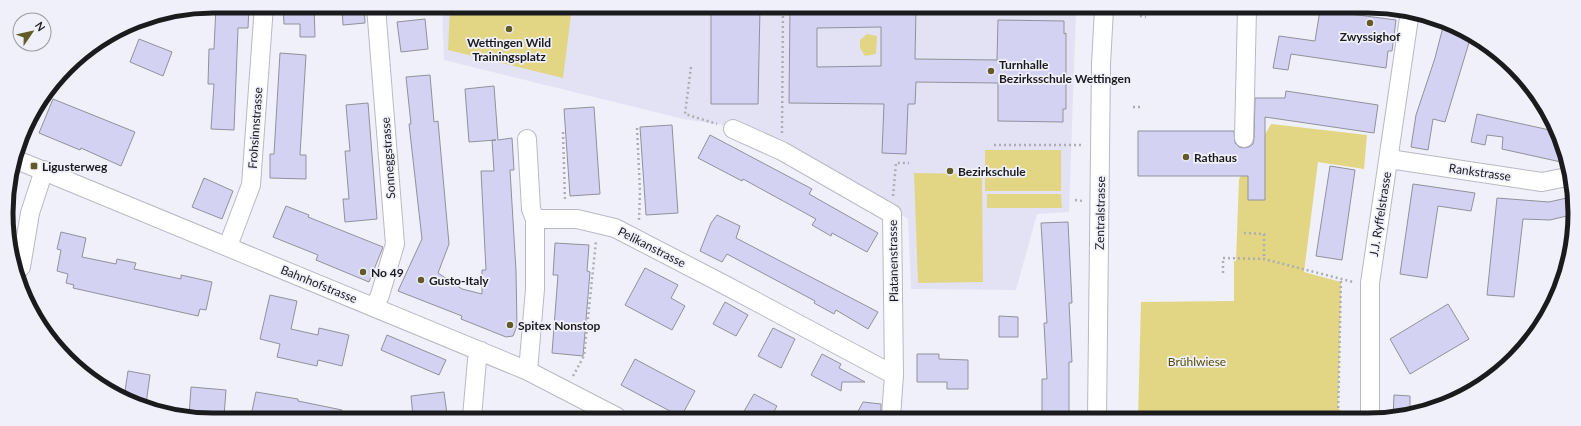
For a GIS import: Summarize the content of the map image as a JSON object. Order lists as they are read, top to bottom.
{
  "streets": {
    "street": [
      "Frohsinnstrasse",
      "Sonneggstrasse",
      "Rankstrasse",
      "Zentralstrasse",
      "J.J. Ryffelstrasse",
      "Pelikanstrasse",
      "Platanenstrasse",
      "Bahnhofstrasse"
    ]
  },
  "crossings": [
    ["Frohsinnstrasse", "Bahnhofstrasse"],
    ["Sonneggstrasse", "Bahnhofstrasse"],
    ["Rankstrasse", "J.J. Ryffelstrasse"],
    ["Pelikanstrasse", "Platanenstrasse"]
  ],
  "parks": ["Brühlwiese"],
  "places": {
    "other": [
      "Zwyssighof",
      "Wettingen Wild Trainingsplatz",
      "Turnhalle Bezirksschule Wettingen",
      "Rathaus",
      "Bezirkschule",
      "No 49",
      "Gusto-Italy",
      "Spitex Nonstop"
    ],
    "transit": ["Ligusterweg"]
  },
  "north": "top right"
}
